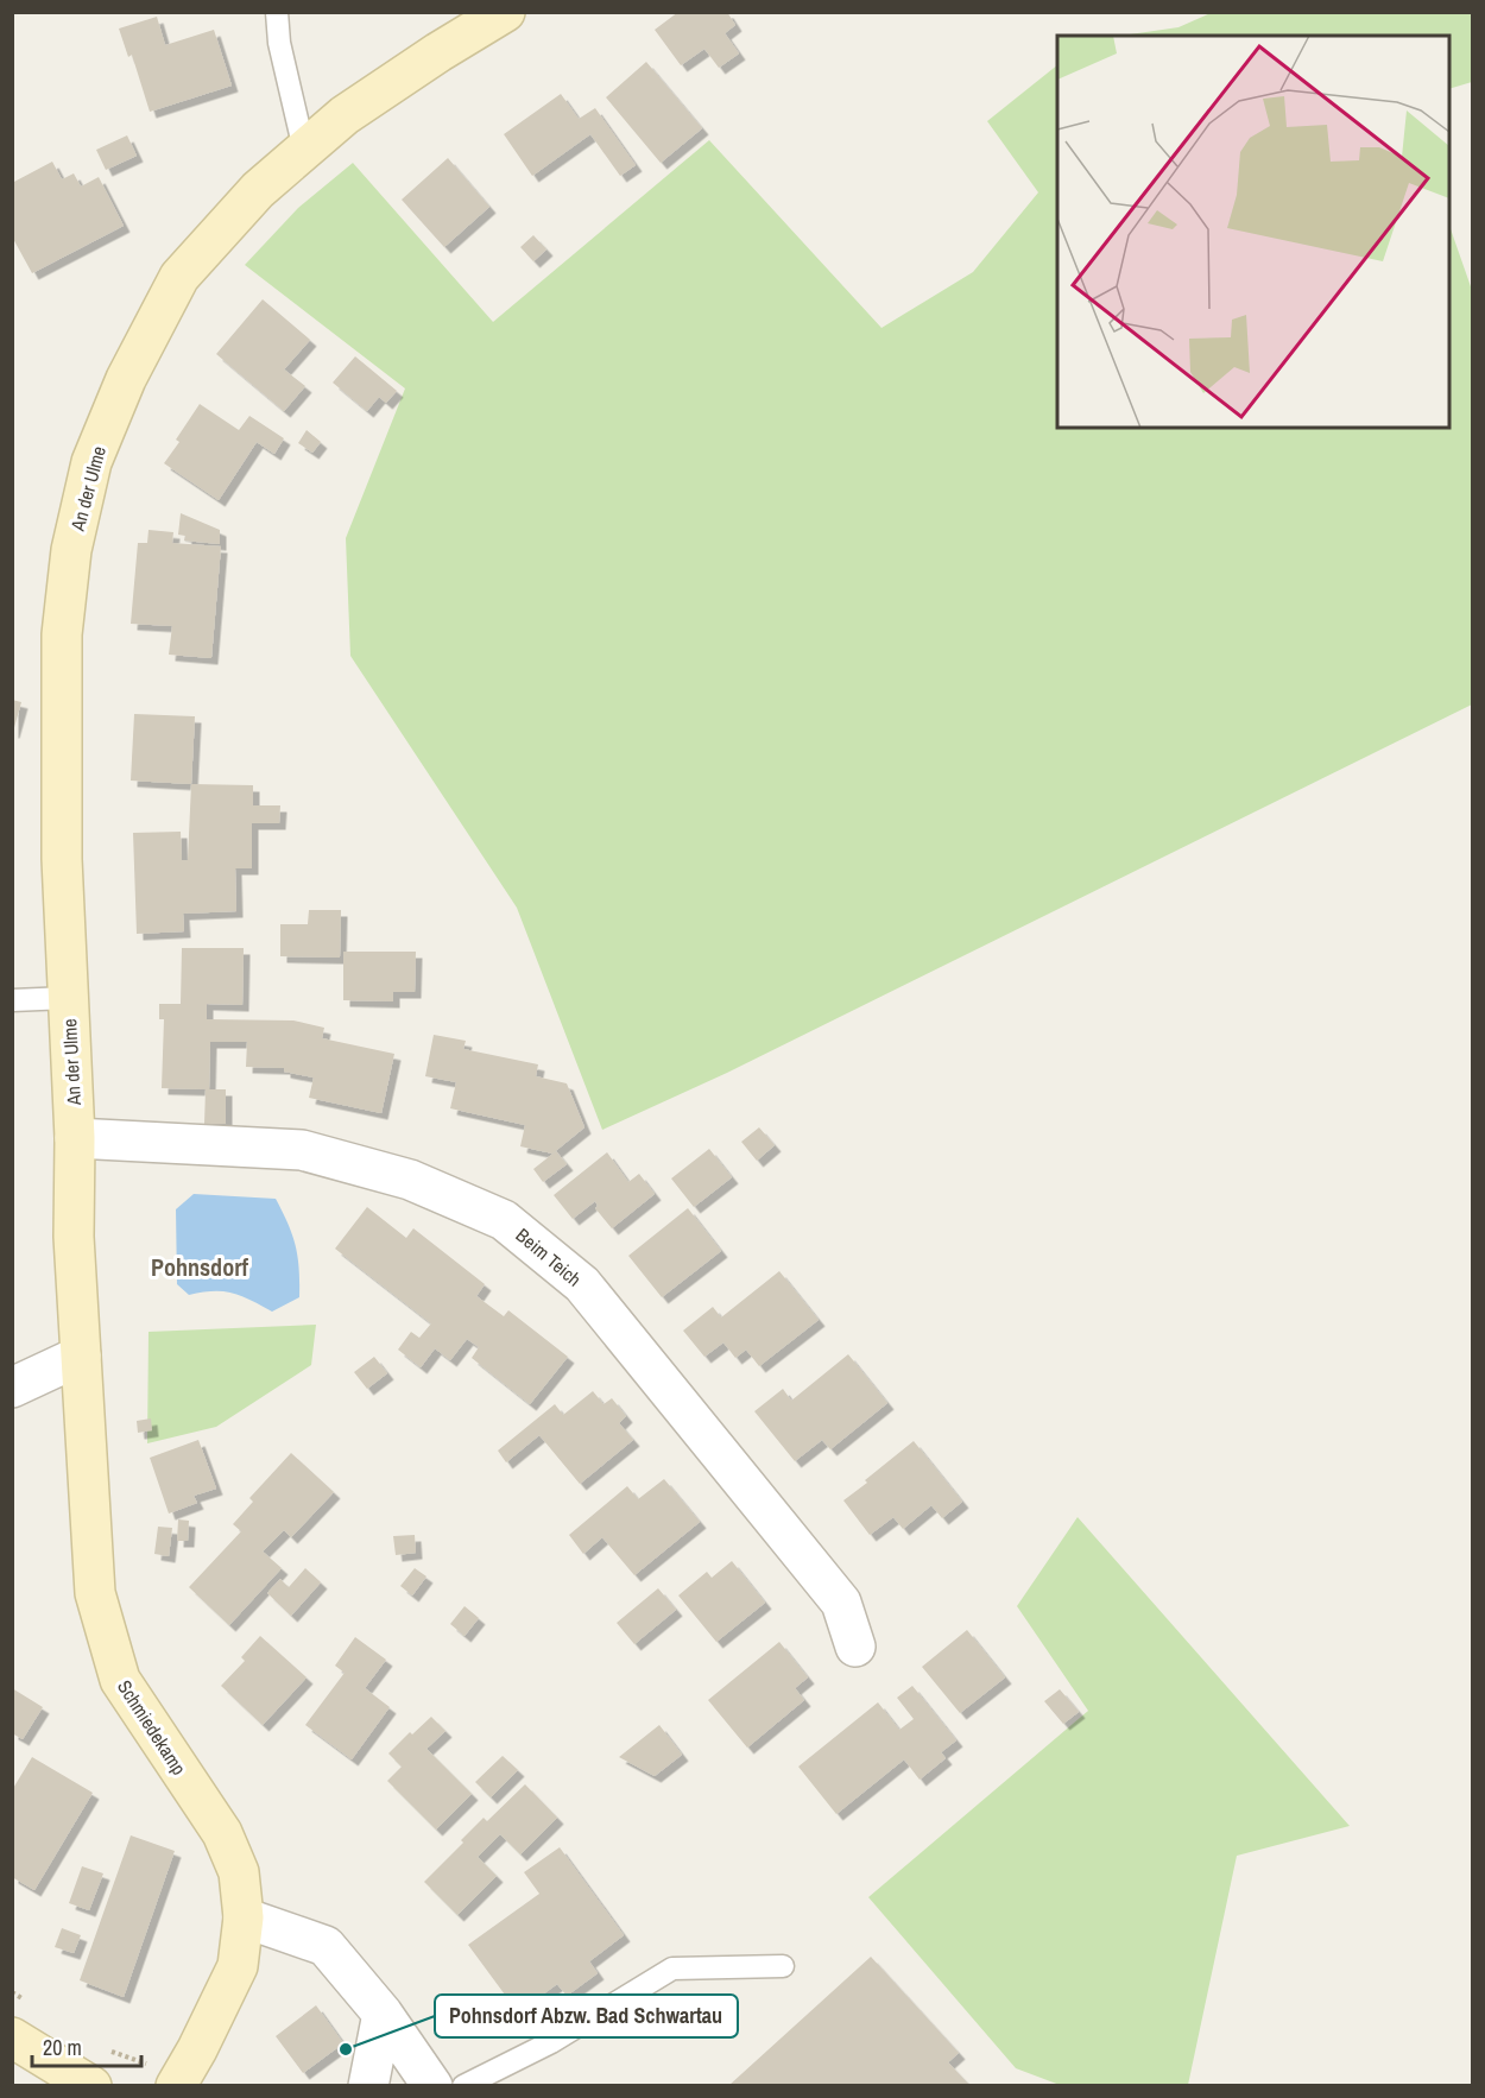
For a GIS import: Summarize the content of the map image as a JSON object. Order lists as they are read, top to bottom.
{
  "streets": {
    "main road": ["An der Ulme", "Schmiedekamp"],
    "street": ["Beim Teich"]
  },
  "crossings": [
    ["An der Ulme", "Beim Teich"],
    ["An der Ulme", "Schmiedekamp"],
    ["Beim Teich", "Schmiedekamp"]
  ],
  "districts": ["Pohnsdorf"],
  "places": ["Pohnsdorf Abzw. Bad Schwartau"],
  "scale_bar": "20 m"
}
